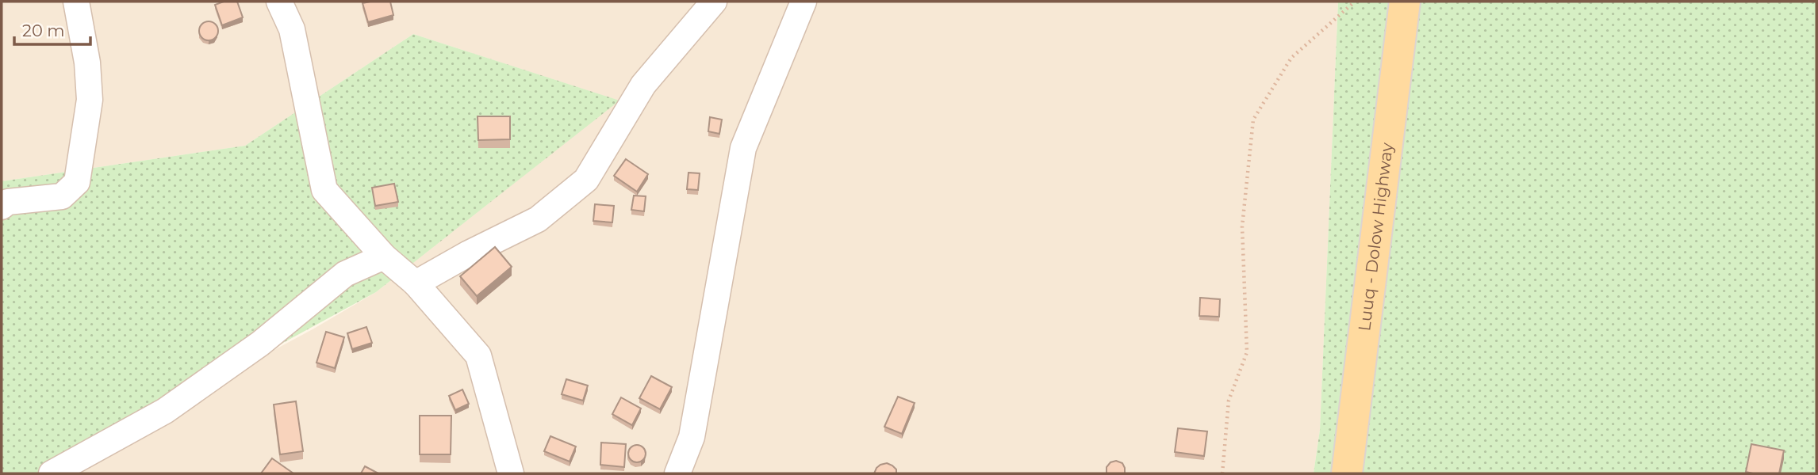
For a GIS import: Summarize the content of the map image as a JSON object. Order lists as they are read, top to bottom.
{
  "streets": {
    "main road": ["Luuq - Dolow Highway"]
  },
  "scale_bar": "20 m"
}
